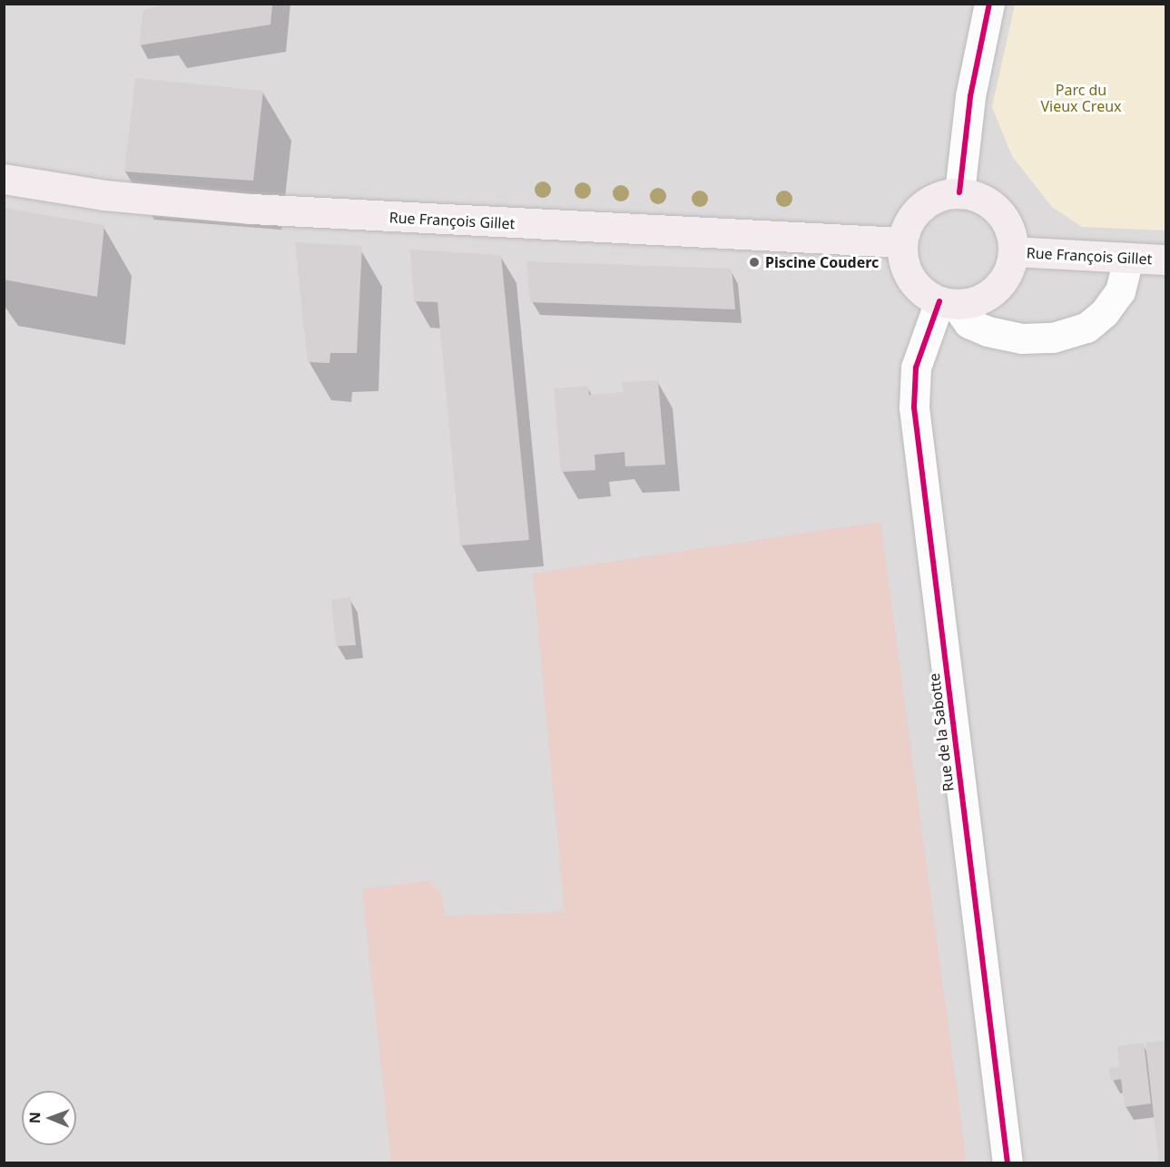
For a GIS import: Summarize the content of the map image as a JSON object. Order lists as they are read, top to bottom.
{
  "streets": {
    "main road": ["Rue François Gillet"],
    "street": ["Rue de la Sabotte"]
  },
  "crossings": [
    ["Rue François Gillet", "Rue de la Sabotte"]
  ],
  "parks": ["Parc du Vieux Creux"],
  "places": ["Piscine Couderc"],
  "north": "left"
}
